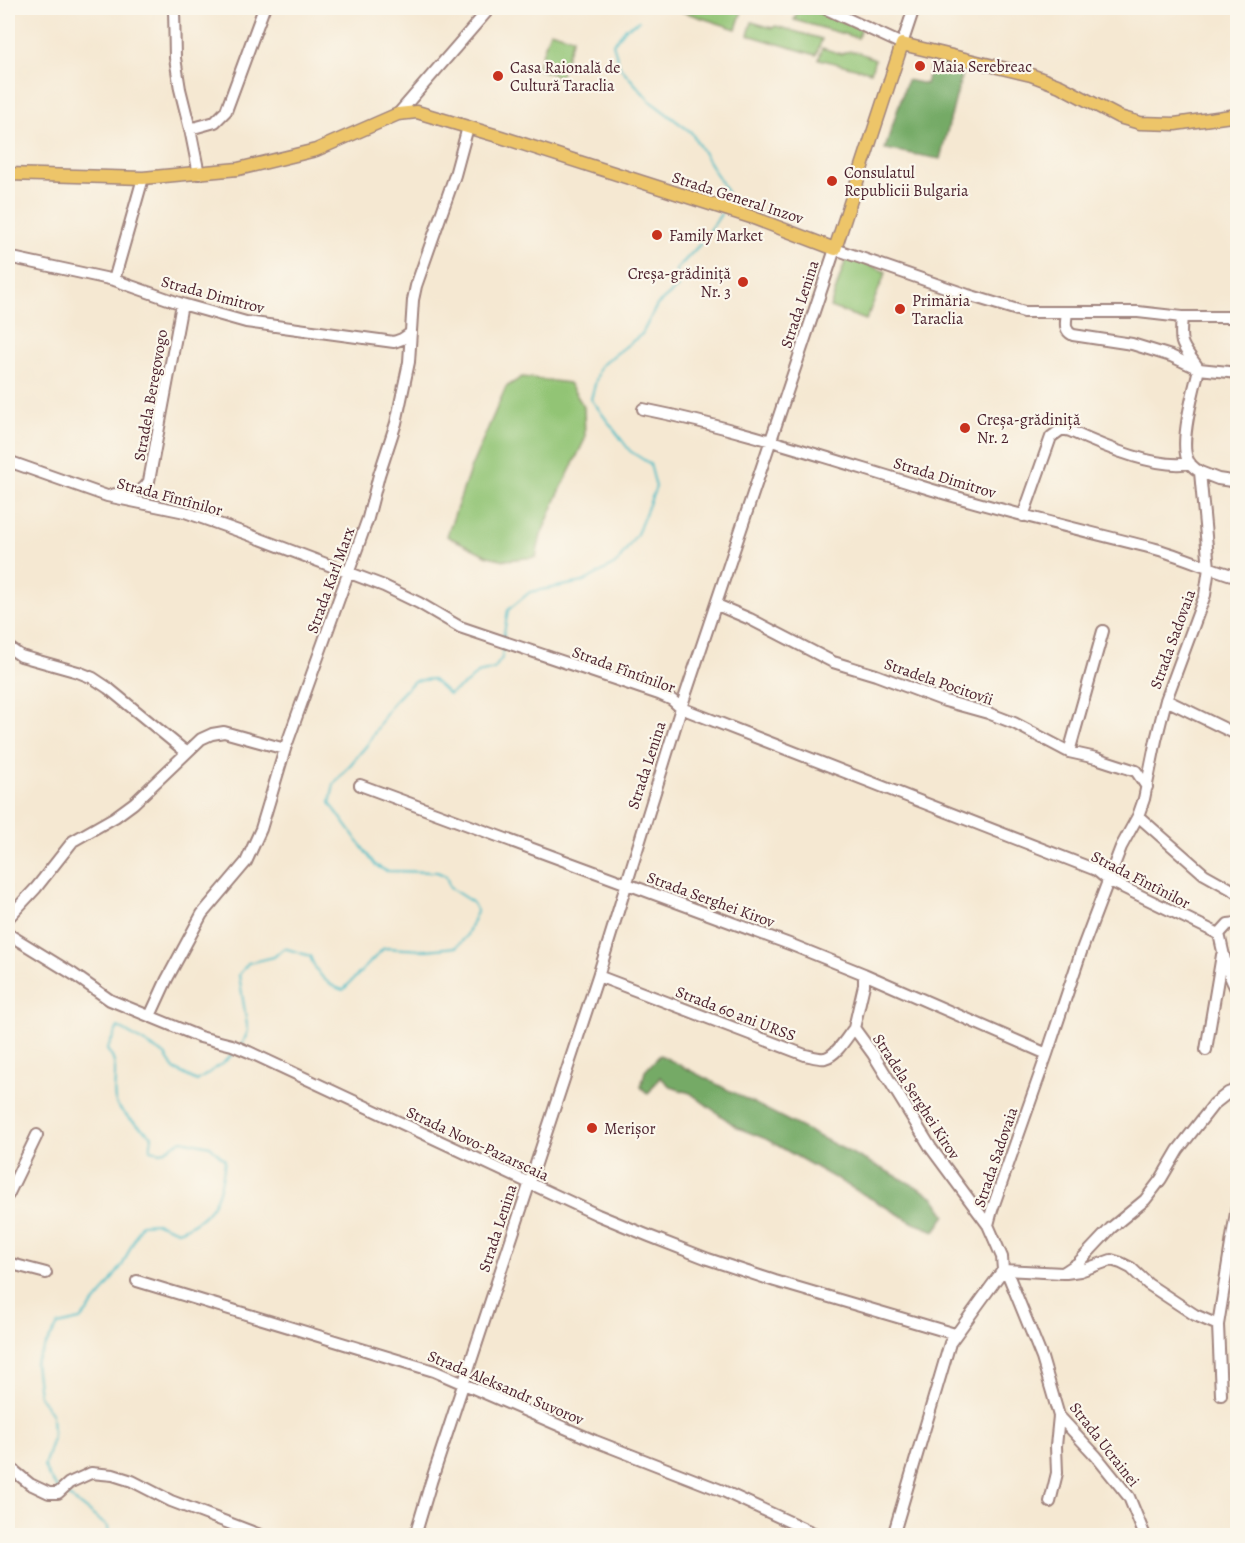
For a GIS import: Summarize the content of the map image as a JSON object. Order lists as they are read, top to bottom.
{
  "streets": {
    "main road": ["Strada General Inzov", "Strada Lenina"],
    "street": [
      "Strada Dimitrov",
      "Stradela Beregovogo",
      "Strada Fîntînilor",
      "Strada Karl Marx",
      "Strada Sadovaia",
      "Stradela Pocitovîi",
      "Strada Serghei Kirov",
      "Strada 60 ani URSS",
      "Stradela Serghei Kirov",
      "Strada Novo-Pazarscaia",
      "Strada Aleksandr Suvorov",
      "Strada Ucrainei"
    ]
  },
  "crossings": [
    ["Strada General Inzov", "Strada Lenina"],
    ["Strada General Inzov", "Strada Karl Marx"],
    ["Strada Dimitrov", "Strada Lenina"],
    ["Strada Dimitrov", "Stradela Beregovogo"],
    ["Strada Dimitrov", "Strada Karl Marx"],
    ["Strada Dimitrov", "Strada Sadovaia"],
    ["Strada Lenina", "Strada Fîntînilor"],
    ["Strada Lenina", "Stradela Pocitovîi"],
    ["Strada Lenina", "Strada Serghei Kirov"],
    ["Strada Lenina", "Strada 60 ani URSS"],
    ["Strada Lenina", "Strada Novo-Pazarscaia"],
    ["Strada Lenina", "Strada Aleksandr Suvorov"],
    ["Stradela Beregovogo", "Strada Fîntînilor"],
    ["Strada Fîntînilor", "Strada Karl Marx"],
    ["Strada Fîntînilor", "Strada Sadovaia"],
    ["Strada Karl Marx", "Strada Novo-Pazarscaia"],
    ["Strada Sadovaia", "Stradela Pocitovîi"],
    ["Strada Sadovaia", "Strada Serghei Kirov"],
    ["Strada Sadovaia", "Stradela Serghei Kirov"],
    ["Strada Sadovaia", "Strada Ucrainei"],
    ["Strada Serghei Kirov", "Stradela Serghei Kirov"],
    ["Strada 60 ani URSS", "Stradela Serghei Kirov"]
  ],
  "places": [
    "Maia Serebreac",
    "Casa Raională de Cultură Taraclia",
    "Consulatul Republicii Bulgaria",
    "Family Market",
    "Creșa-grădiniță Nr. 3",
    "Primăria Taraclia",
    "Creșa-grădiniță Nr. 2",
    "Merișor"
  ]
}
